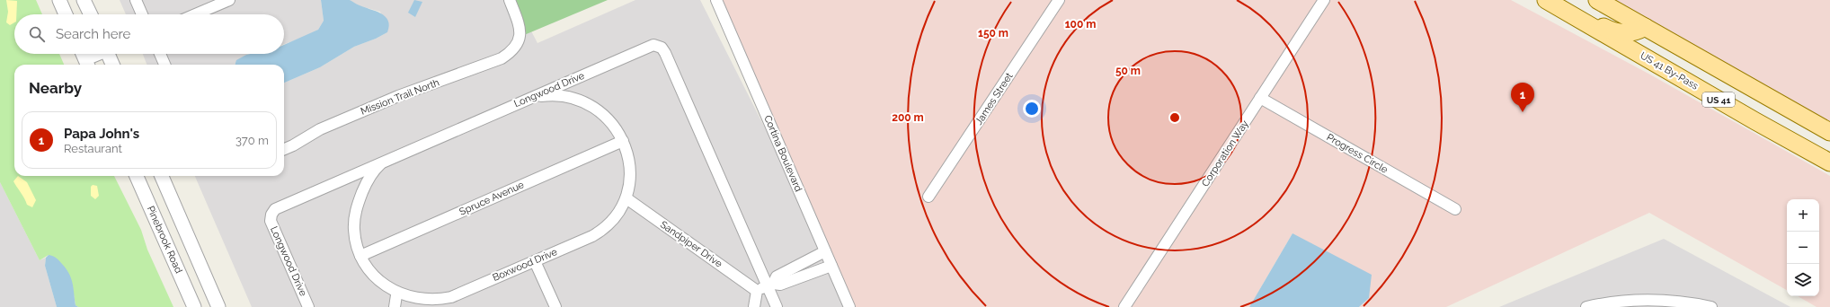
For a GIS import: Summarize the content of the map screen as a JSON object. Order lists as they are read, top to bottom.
{
  "streets": {
    "main road": ["US 41 By-Pass", "US 41"],
    "street": [
      "Longwood Drive",
      "Mission Trail North",
      "James Street",
      "Cortina Boulevard",
      "Corporation Way",
      "Progress Circle",
      "Spruce Avenue",
      "Pinebrook Road",
      "Sandpiper Drive",
      "Boxwood Drive"
    ]
  },
  "crossings": [
    ["Longwood Drive", "Boxwood Drive"],
    ["Corporation Way", "Progress Circle"],
    ["Spruce Avenue", "Boxwood Drive"],
    ["Sandpiper Drive", "Boxwood Drive"]
  ],
  "page": {
    "search": "Search here",
    "heading": "Nearby",
    "pins": "1",
    "list": [
      {
        "mark": "1",
        "name": "Papa John's",
        "note": "Restaurant",
        "value": "370 m"
      }
    ],
    "map_buttons": ["+", "−"]
  },
  "rings": [
    "100 m",
    "150 m",
    "50 m",
    "200 m"
  ]
}
